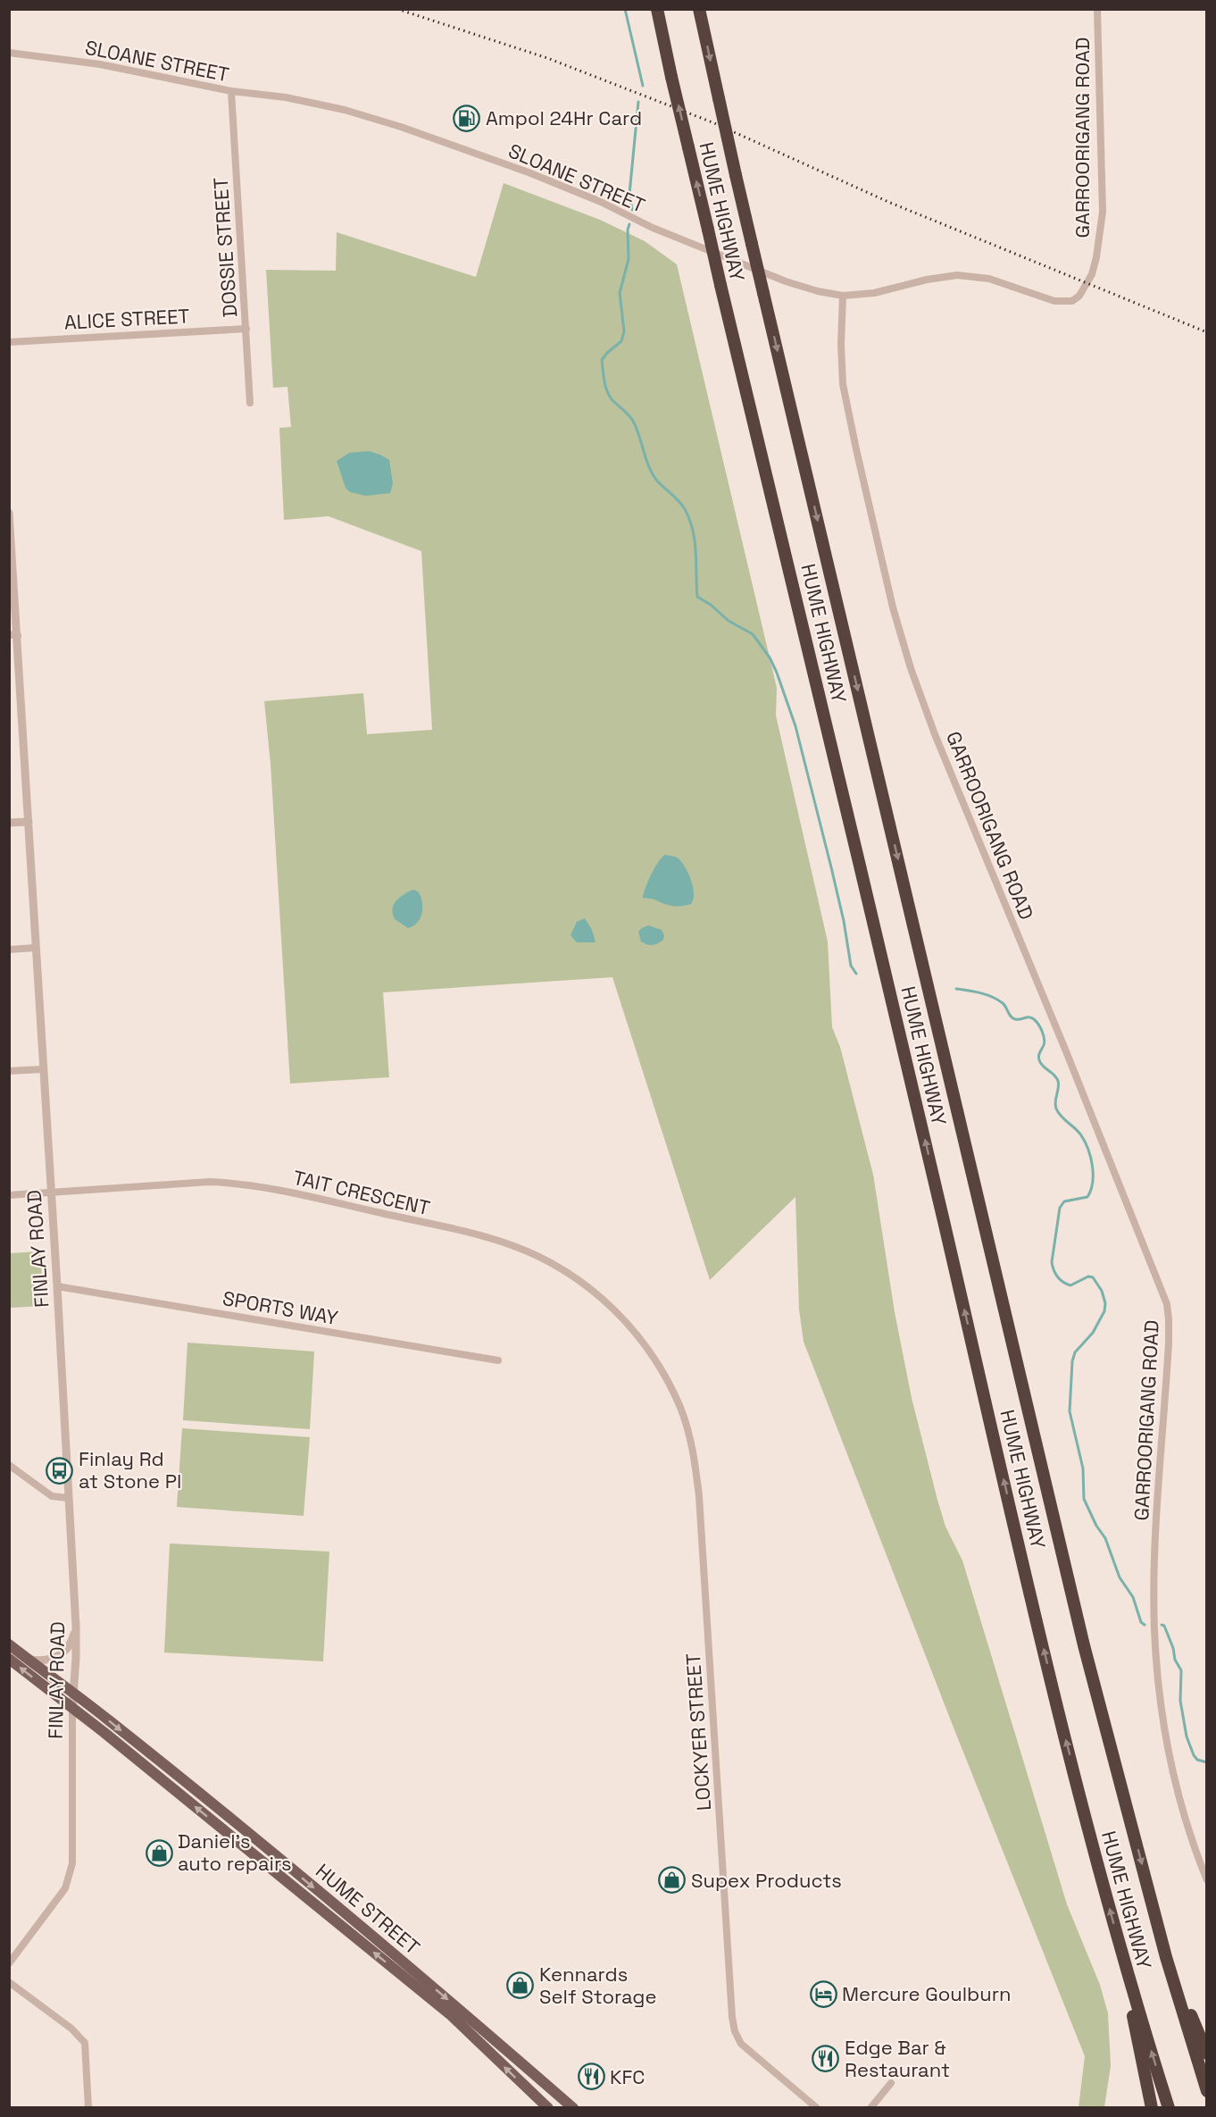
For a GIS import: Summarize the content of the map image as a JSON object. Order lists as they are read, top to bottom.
{
  "streets": {
    "highway": ["HUME HIGHWAY"],
    "main road": ["HUME STREET"],
    "street": [
      "SLOANE STREET",
      "GARROORIGANG ROAD",
      "DOSSIE STREET",
      "ALICE STREET",
      "TAIT CRESCENT",
      "FINLAY ROAD",
      "SPORTS WAY",
      "LOCKYER STREET"
    ]
  },
  "crossings": [
    ["SLOANE STREET", "GARROORIGANG ROAD"],
    ["SLOANE STREET", "DOSSIE STREET"],
    ["DOSSIE STREET", "ALICE STREET"],
    ["TAIT CRESCENT", "FINLAY ROAD"],
    ["TAIT CRESCENT", "LOCKYER STREET"],
    ["FINLAY ROAD", "SPORTS WAY"],
    ["FINLAY ROAD", "HUME STREET"]
  ],
  "places": {
    "fuel station": ["Ampol 24Hr Card"],
    "bus stop": ["Finlay Rd at Stone Pl"],
    "shop": ["Daniel’s auto repairs", "Supex Products", "Kennards Self Storage"],
    "hotel": ["Mercure Goulburn"],
    "restaurant": ["Edge Bar & Restaurant", "KFC"]
  }
}
